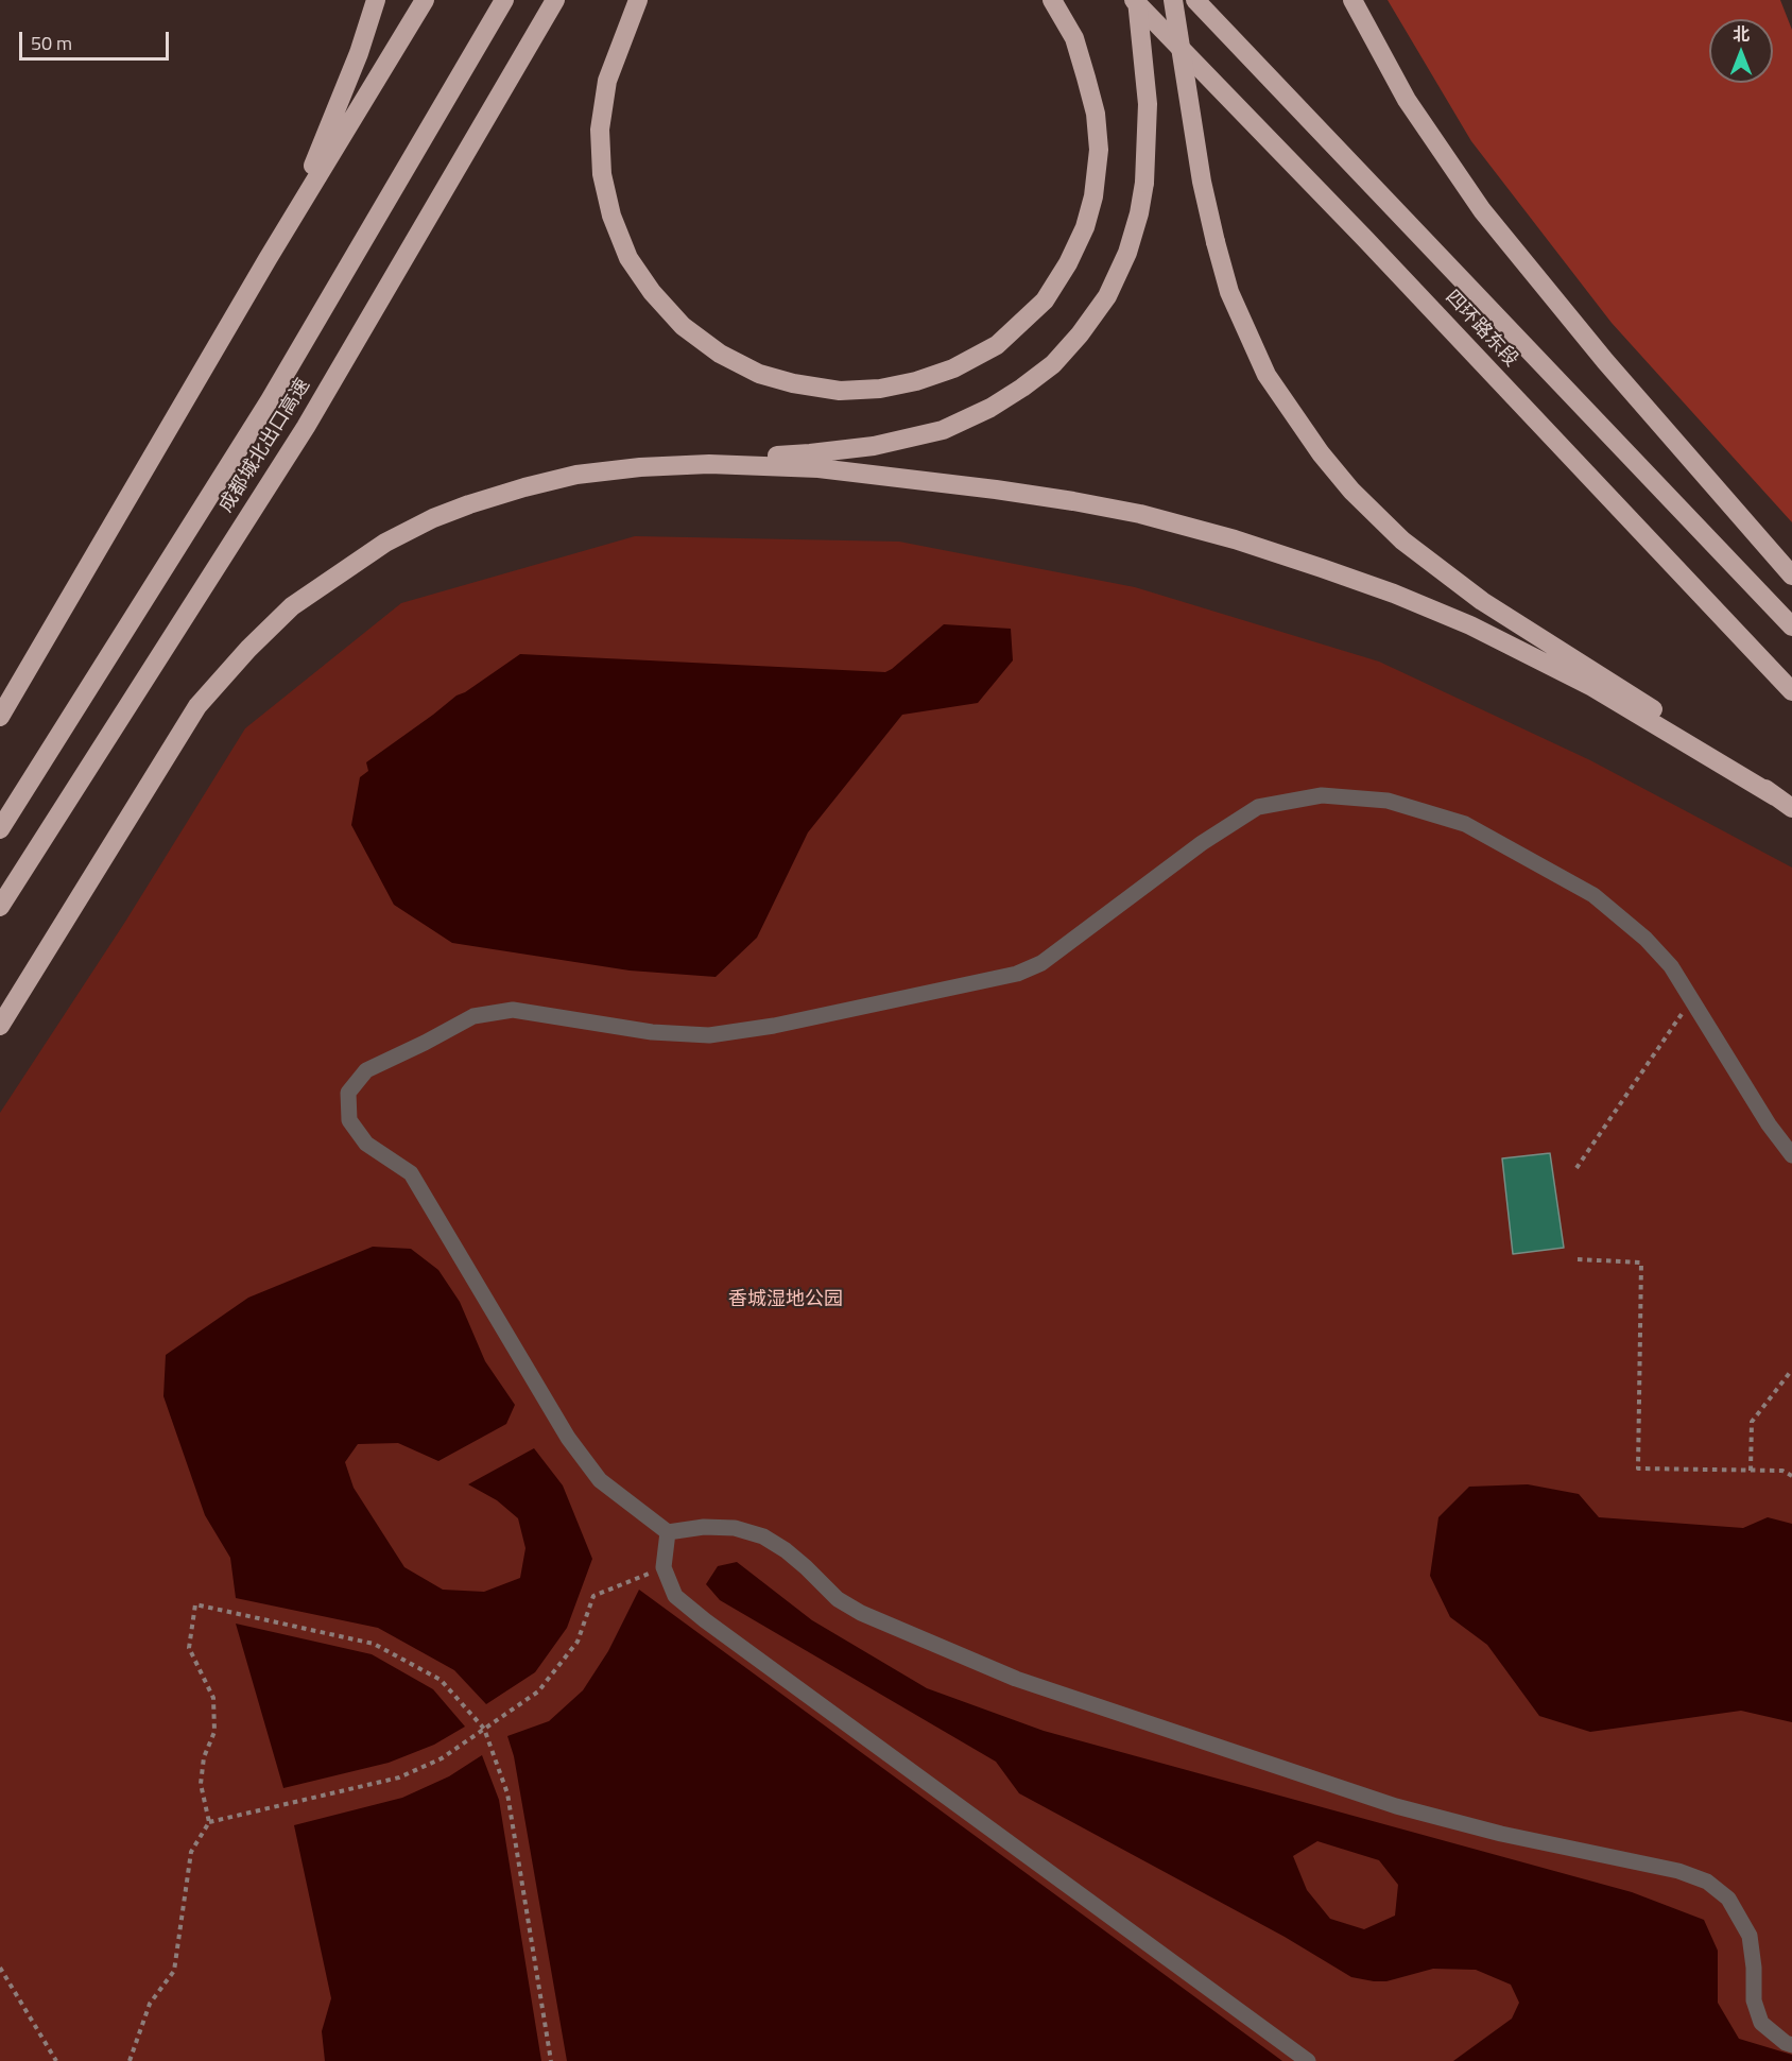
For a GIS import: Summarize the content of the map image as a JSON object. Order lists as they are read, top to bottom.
{
  "streets": {
    "highway": ["四环路东段", "成都城北出口高速"]
  },
  "parks": ["香城湿地公园"],
  "scale_bar": "50 m",
  "north": "top"
}
